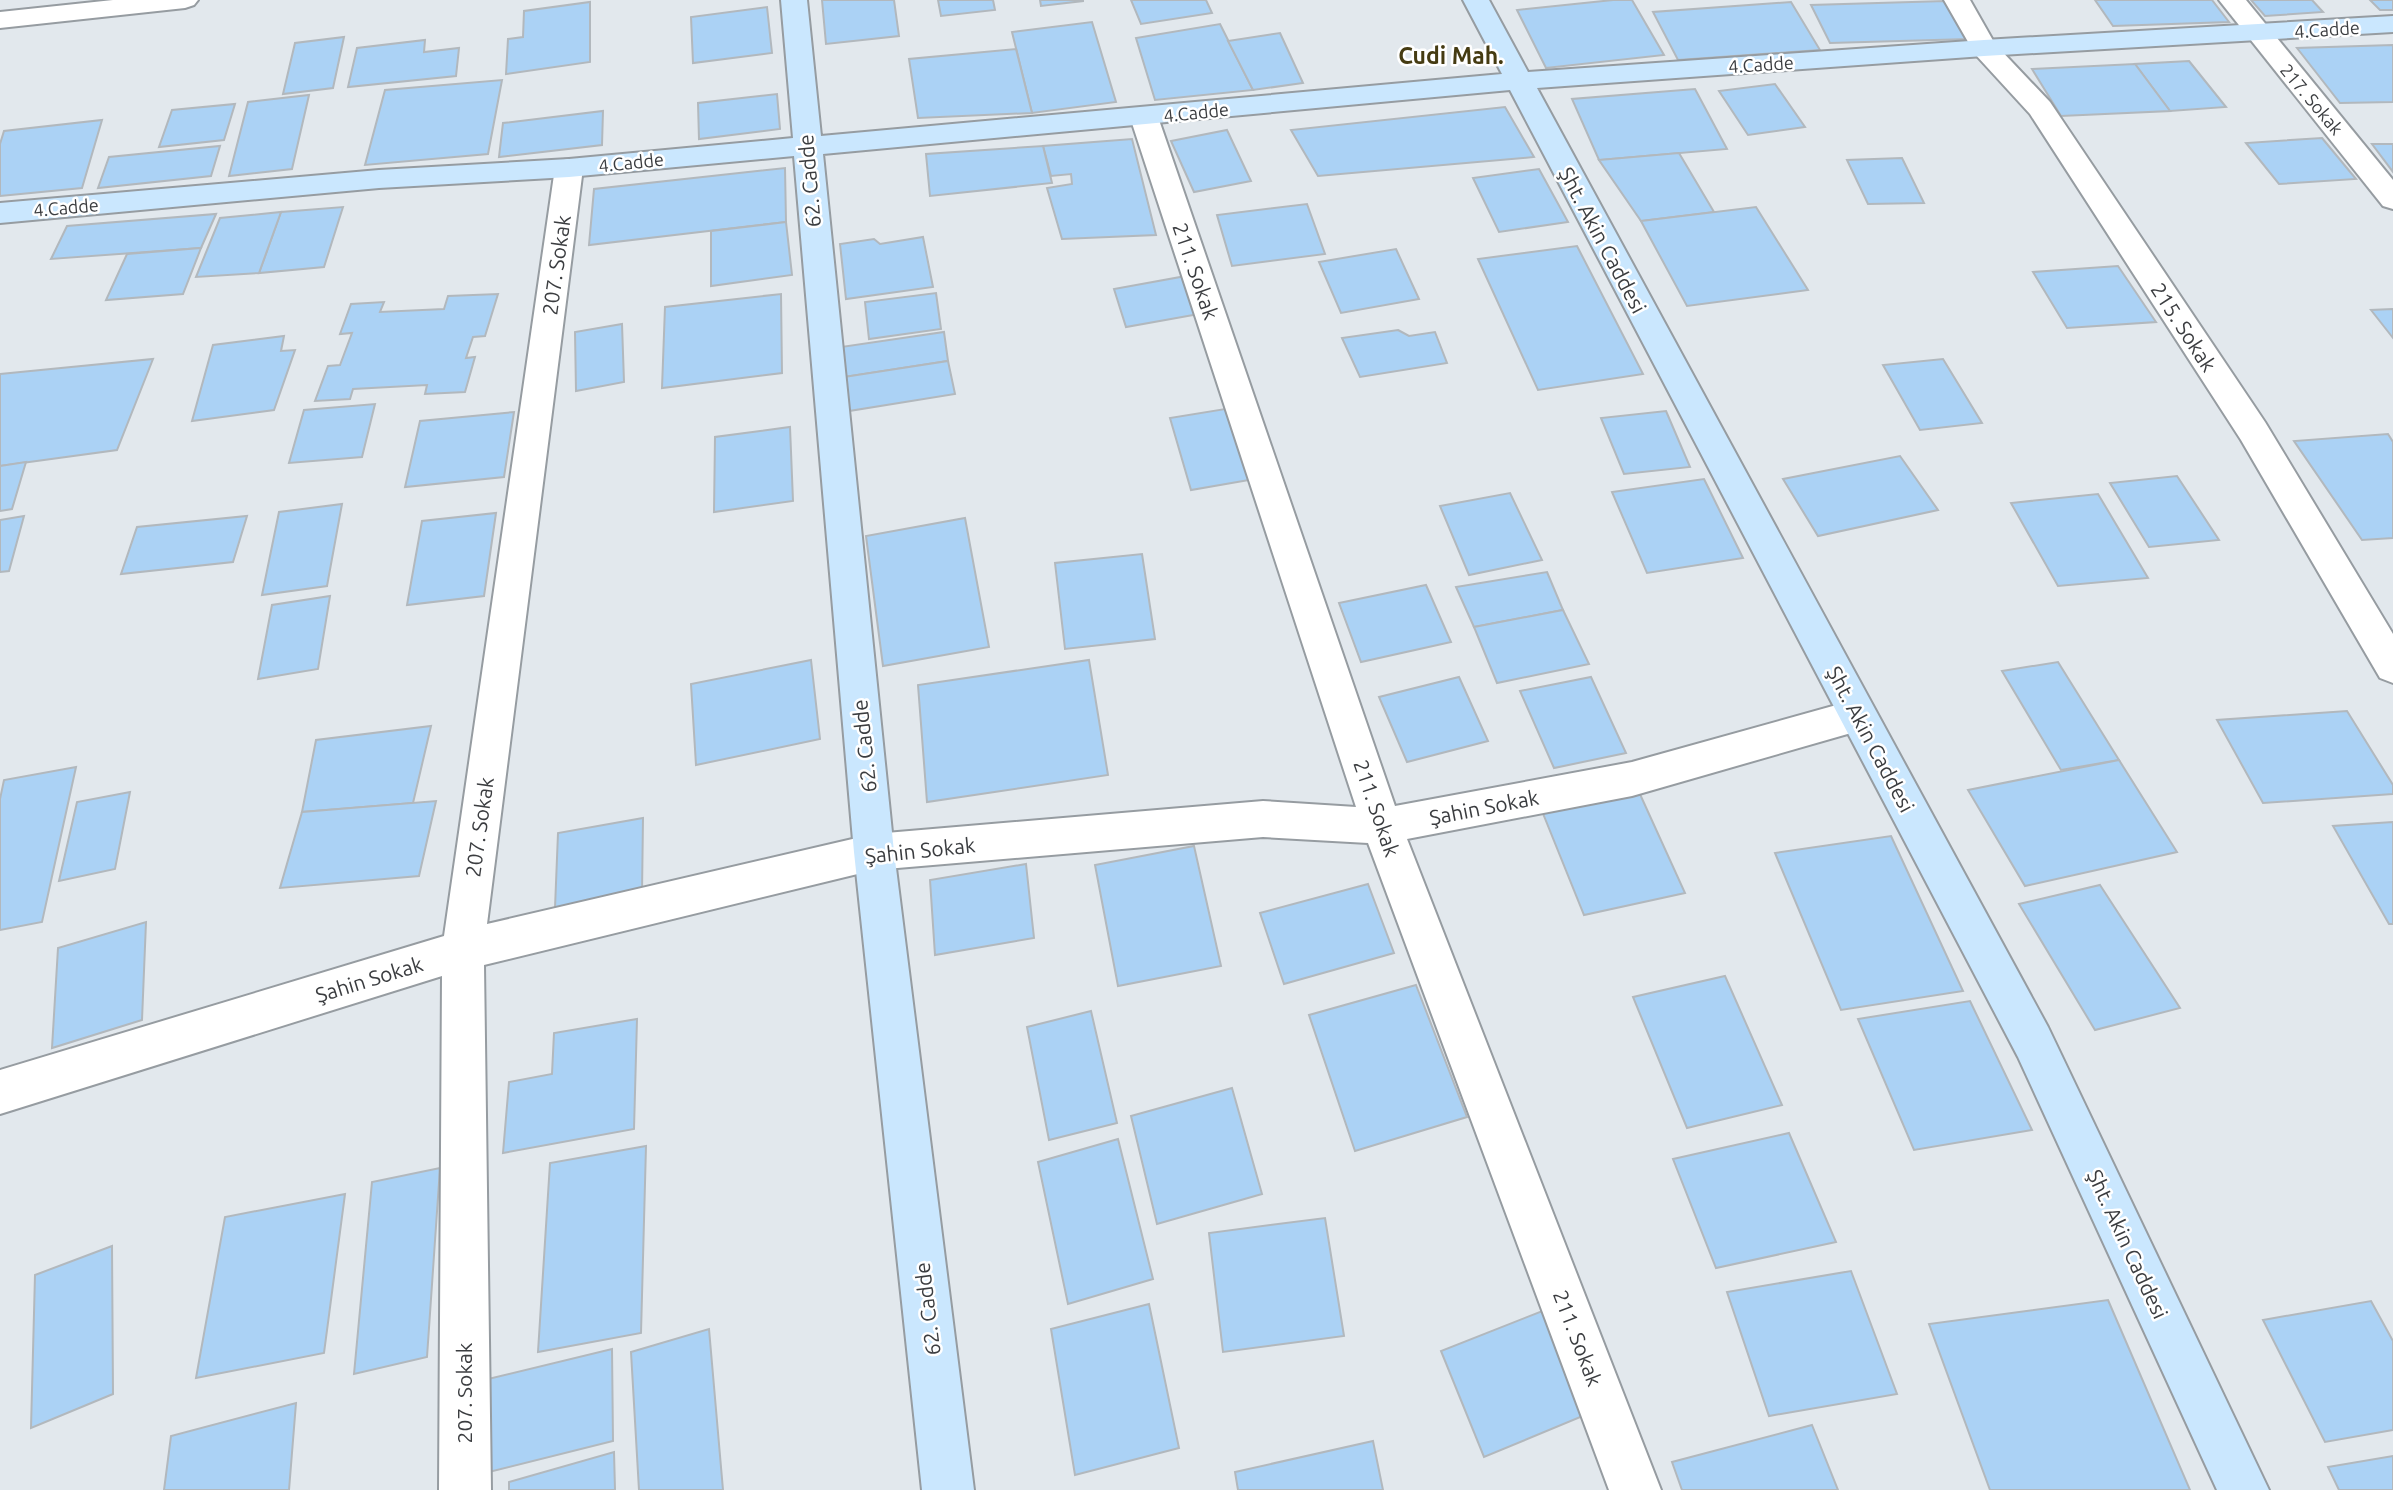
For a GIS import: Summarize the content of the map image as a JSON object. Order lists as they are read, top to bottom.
{
  "streets": {
    "street": [
      "4.Cadde",
      "217. Sokak",
      "62. Cadde",
      "Şht. Akin Caddesi",
      "207. Sokak",
      "211. Sokak",
      "215. Sokak",
      "Şahin Sokak"
    ]
  },
  "crossings": [
    ["4.Cadde", "217. Sokak"],
    ["4.Cadde", "62. Cadde"],
    ["4.Cadde", "Şht. Akin Caddesi"],
    ["4.Cadde", "207. Sokak"],
    ["4.Cadde", "211. Sokak"],
    ["4.Cadde", "215. Sokak"],
    ["62. Cadde", "Şahin Sokak"],
    ["Şht. Akin Caddesi", "Şahin Sokak"],
    ["207. Sokak", "Şahin Sokak"],
    ["211. Sokak", "Şahin Sokak"]
  ],
  "districts": ["Cudi Mah."]
}
